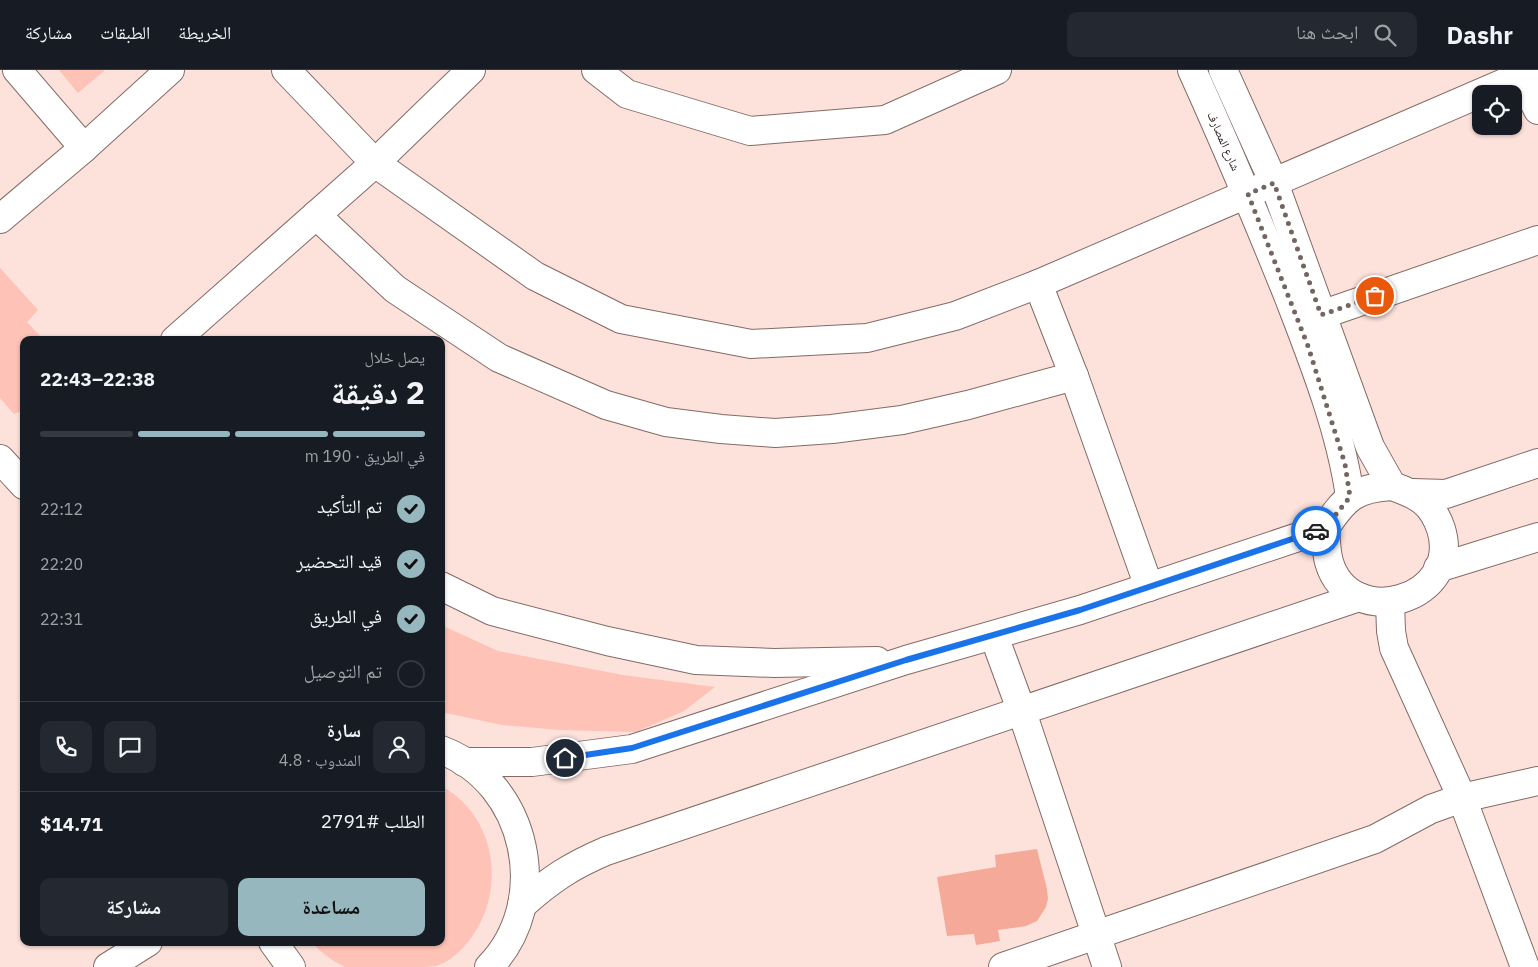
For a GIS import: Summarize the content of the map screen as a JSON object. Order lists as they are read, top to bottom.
{
  "streets": {
    "street": ["شارع المصارف"]
  },
  "page": {
    "header": "Dashr",
    "search": "ابحث هنا",
    "nav": ["الخريطة", "الطبقات", "مشاركة"],
    "heading": ["2 دقيقة", "يصل خلال", "22:38–22:43"],
    "panel": [
      "سارة",
      "المندوب · 4.8",
      "الطلب #2791",
      "$14.71"
    ],
    "bar": "في الطريق · 190 m",
    "list": [
      ["تم التأكيد", "22:12"],
      ["قيد التحضير", "22:20"],
      ["في الطريق", "22:31"],
      "تم التوصيل"
    ],
    "buttons": ["مساعدة", "مشاركة"]
  }
}
